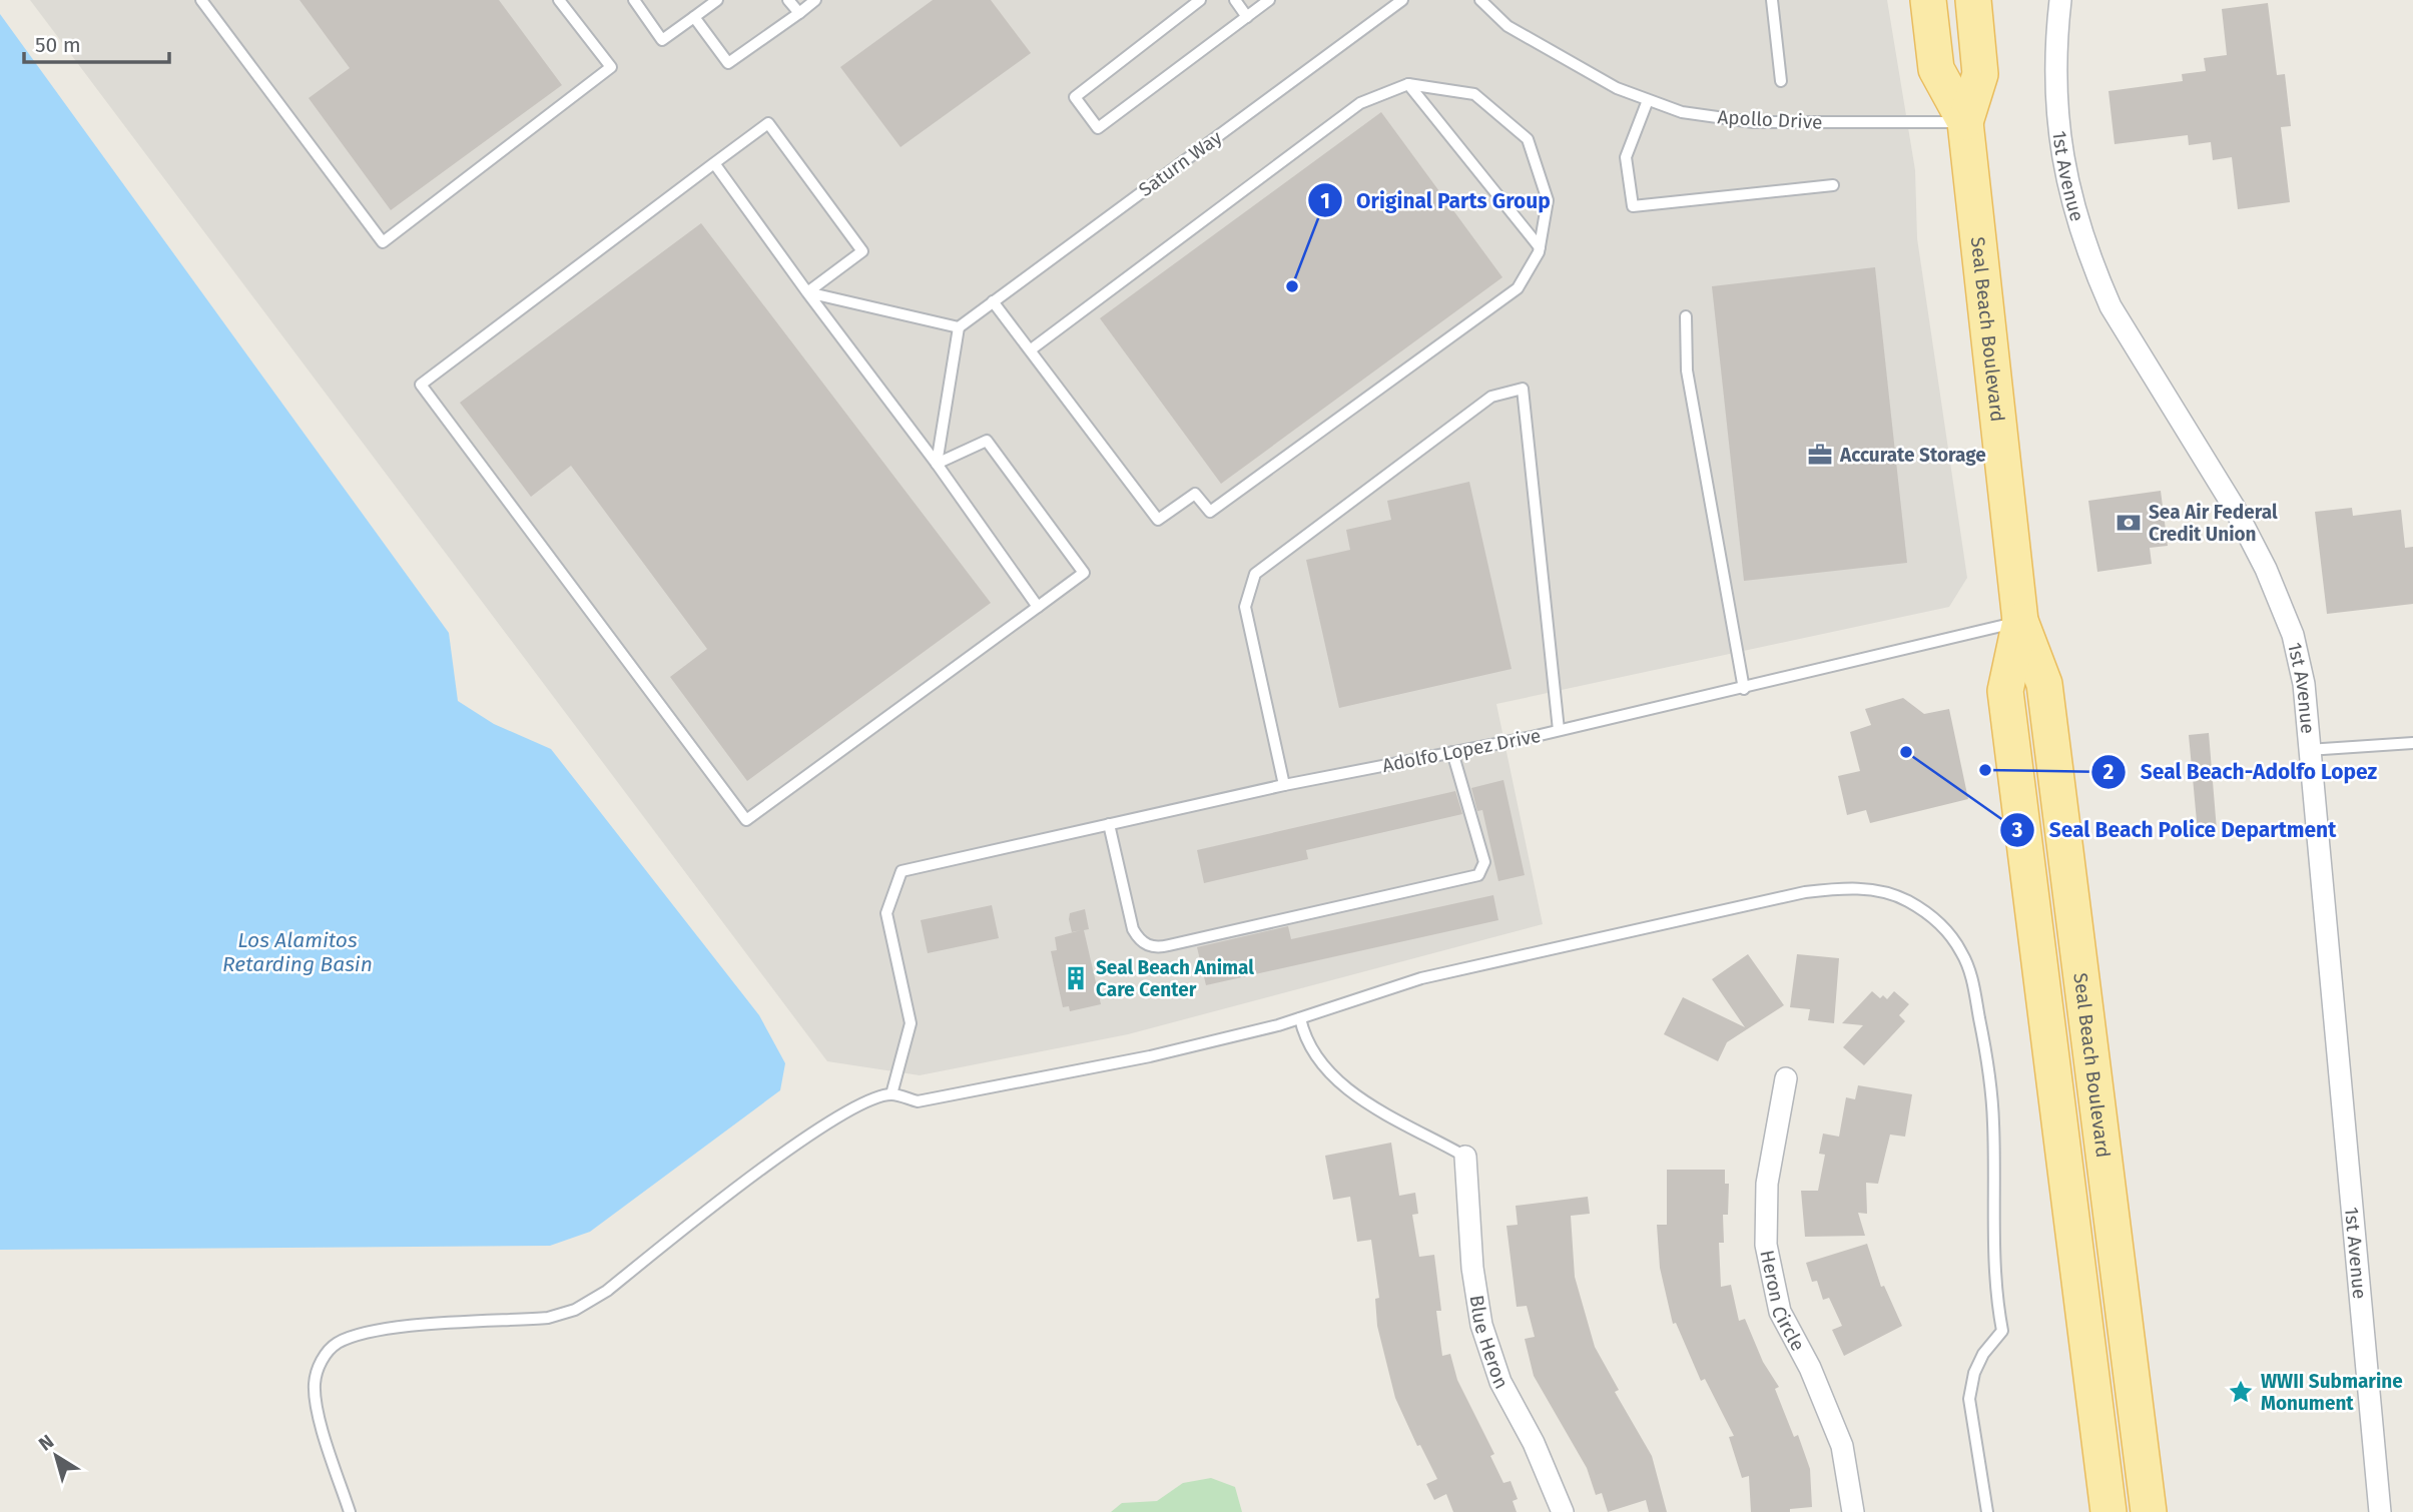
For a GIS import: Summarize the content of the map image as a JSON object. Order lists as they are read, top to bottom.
{
  "streets": {
    "main road": ["Seal Beach Boulevard"],
    "street": ["1st Avenue", "Heron Circle", "Blue Heron"],
    "lane": ["Apollo Drive", "Saturn Way", "Adolfo Lopez Drive"]
  },
  "crossings": [
    ["Apollo Drive", "Seal Beach Boulevard"],
    ["Seal Beach Boulevard", "Adolfo Lopez Drive"]
  ],
  "water": ["Los Alamitos Retarding Basin"],
  "places": {
    "other": ["Original Parts Group", "Seal Beach Police Department", "Seal Beach-Adolfo Lopez"],
    "office": ["Accurate Storage"],
    "bank": ["Sea Air Federal Credit Union"],
    "building": ["Seal Beach Animal Care Center"],
    "place": ["WWII Submarine Monument"]
  },
  "scale_bar": "50 m",
  "north": "top left"
}
